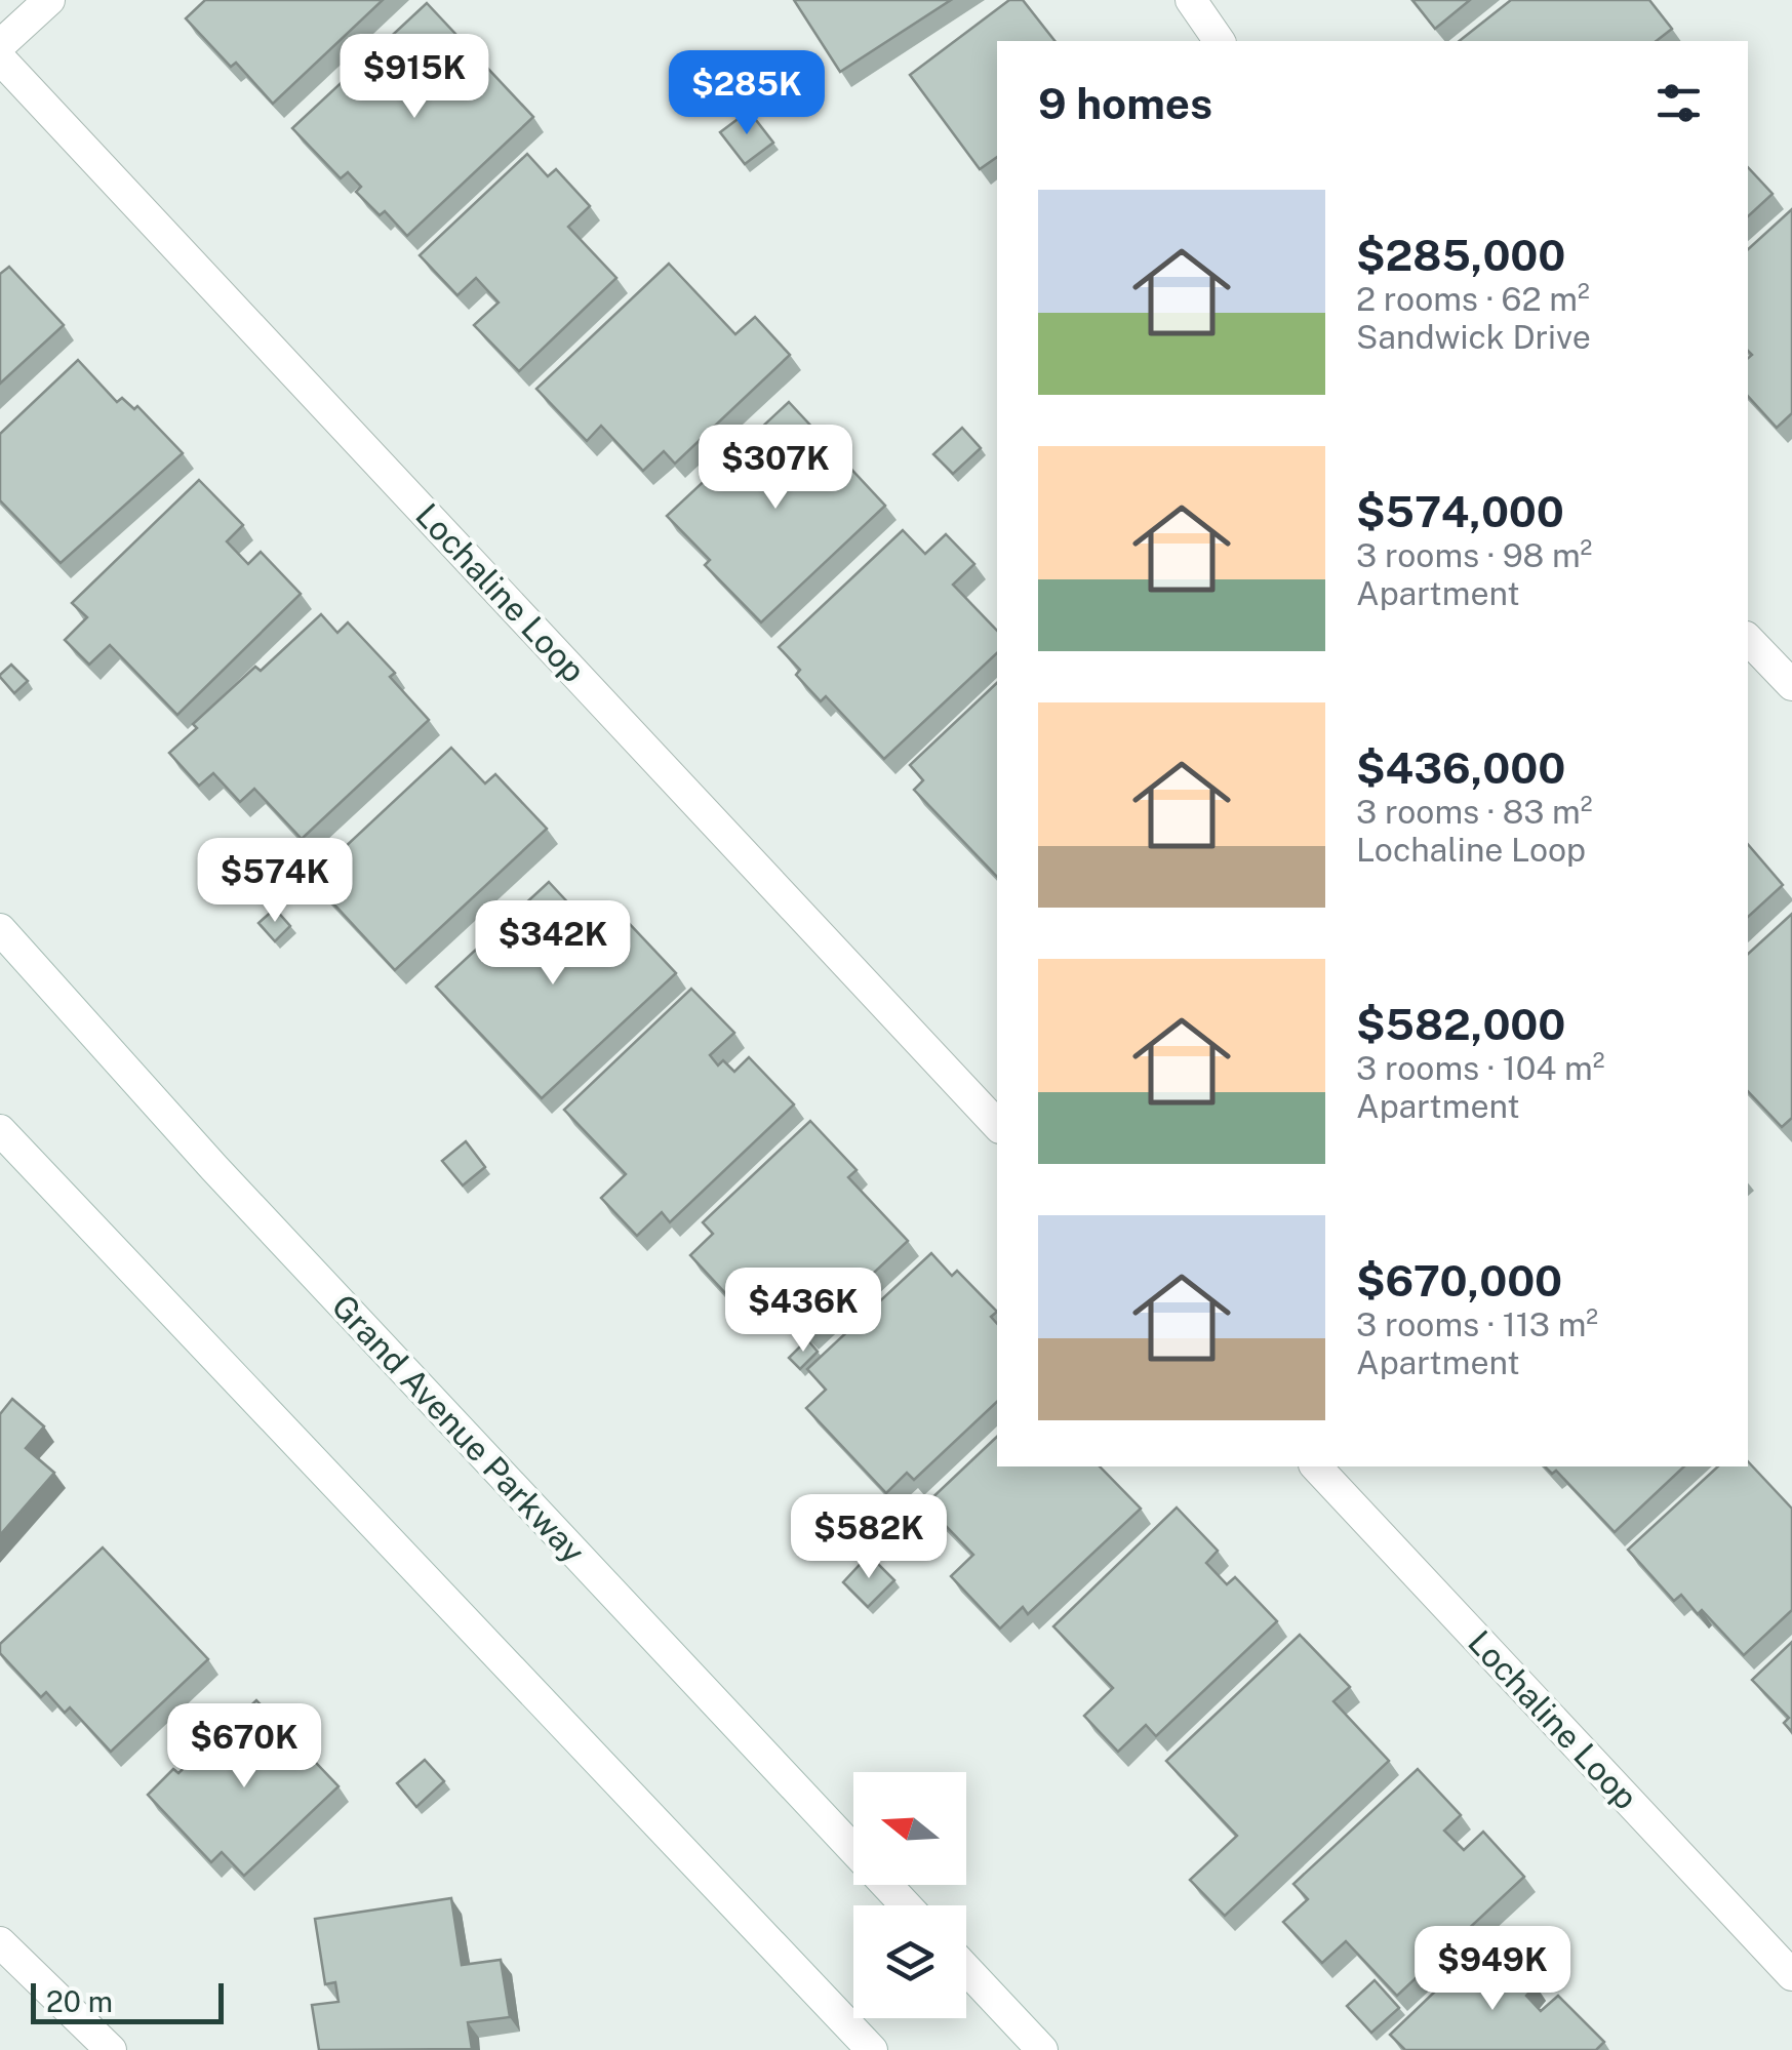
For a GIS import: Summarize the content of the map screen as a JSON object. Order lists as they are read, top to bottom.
{
  "streets": {
    "main road": ["Lochaline Loop", "Grand Avenue Parkway"]
  },
  "scale_bar": "20 m",
  "north": "left",
  "page": {
    "price": [
      "$915K",
      "$285K",
      "$307K",
      "$574K",
      "$342K",
      "$436K",
      "$582K",
      "$670K",
      "$949K"
    ],
    "heading": "9 homes",
    "list": [
      {
        "name": "$285,000",
        "note": "2 rooms · 62 m² · Sandwick Drive"
      },
      {
        "name": "$574,000",
        "note": "3 rooms · 98 m² · Apartment"
      },
      {
        "name": "$436,000",
        "note": "3 rooms · 83 m² · Lochaline Loop"
      },
      {
        "name": "$582,000",
        "note": "3 rooms · 104 m² · Apartment"
      },
      {
        "name": "$670,000",
        "note": "3 rooms · 113 m² · Apartment"
      }
    ],
    "scale": "20 m"
  }
}
